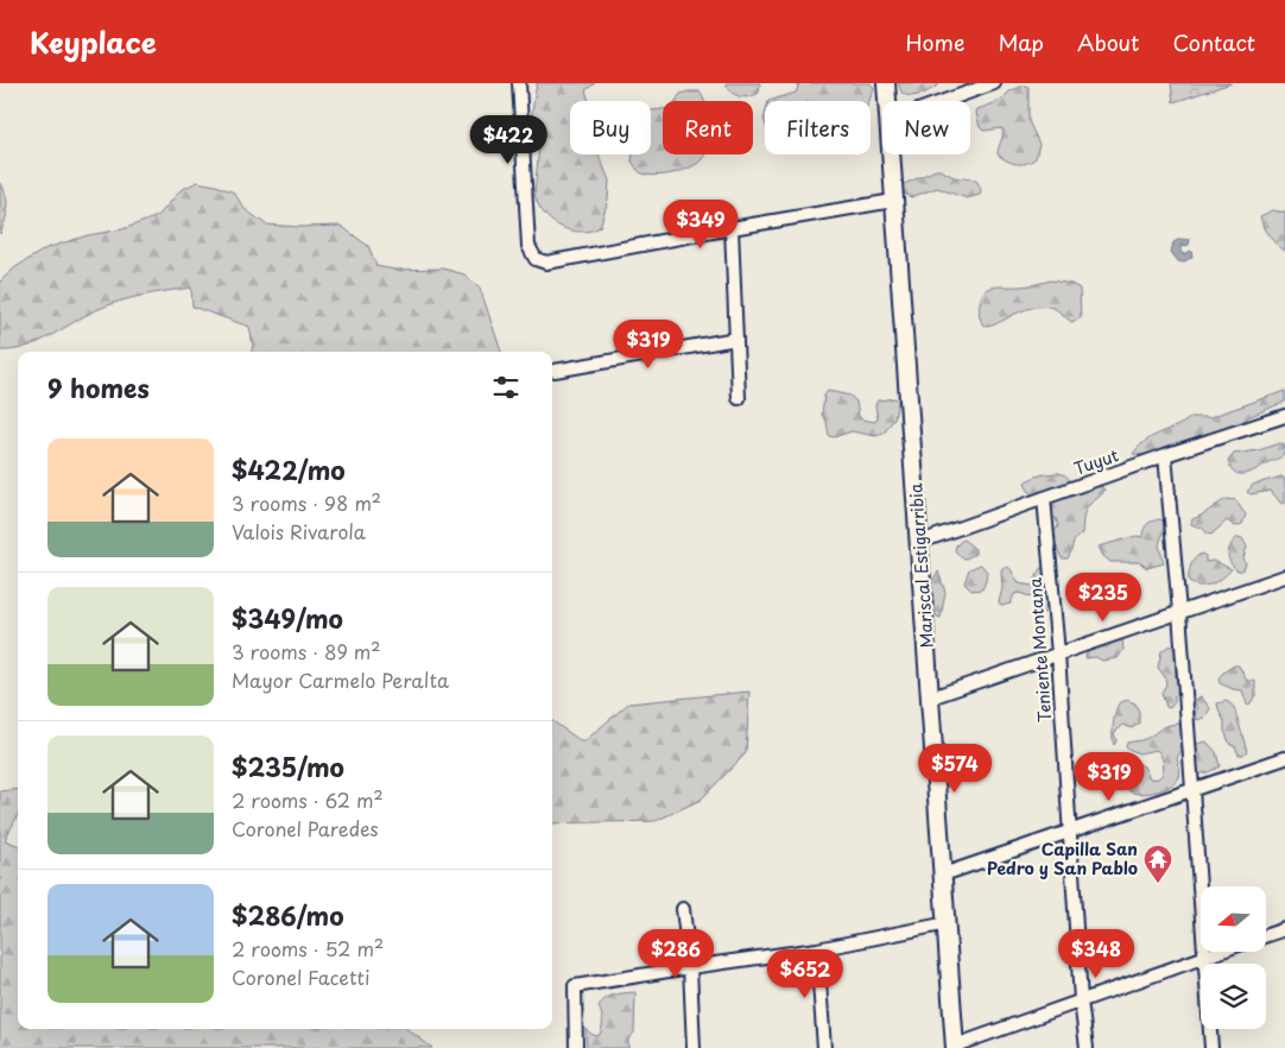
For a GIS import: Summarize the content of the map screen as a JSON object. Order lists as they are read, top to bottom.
{
  "streets": {
    "street": ["Tuyut", "Mariscal Estigarribia", "Teniente Montana"]
  },
  "crossings": [
    ["Tuyut", "Mariscal Estigarribia"],
    ["Tuyut", "Teniente Montana"]
  ],
  "places": {
    "temple": ["Capilla San Pedro y San Pablo"]
  },
  "north": "left",
  "page": {
    "header": "Keyplace",
    "nav": [
      "Home",
      "Map",
      "About",
      "Contact"
    ],
    "chip": [
      "Buy",
      "Rent",
      "Filters",
      "New"
    ],
    "price": [
      "$422",
      "$349",
      "$319",
      "$235",
      "$574",
      "$319",
      "$286",
      "$348",
      "$652"
    ],
    "heading": "9 homes",
    "list": [
      {
        "name": "$422/mo",
        "note": "3 rooms · 98 m² · Valois Rivarola"
      },
      {
        "name": "$349/mo",
        "note": "3 rooms · 89 m² · Mayor Carmelo Peralta"
      },
      {
        "name": "$235/mo",
        "note": "2 rooms · 62 m² · Coronel Paredes"
      },
      {
        "name": "$286/mo",
        "note": "2 rooms · 52 m² · Coronel Facetti"
      }
    ]
  }
}
